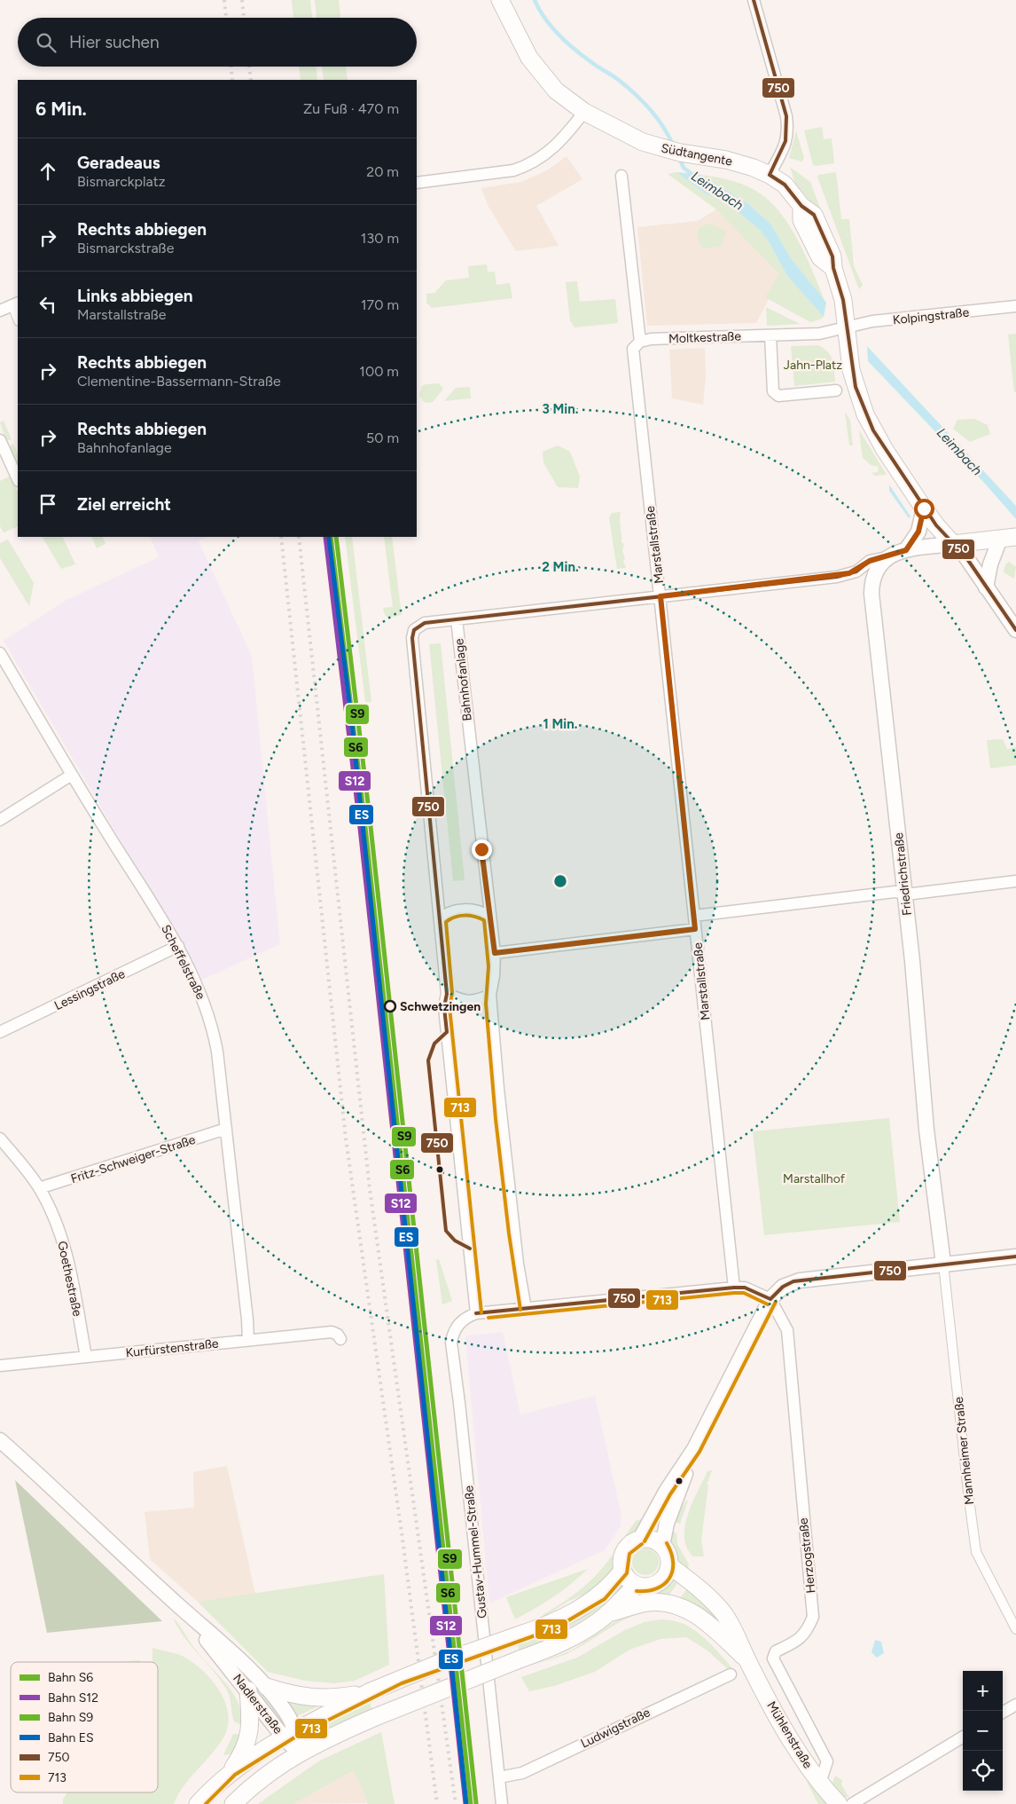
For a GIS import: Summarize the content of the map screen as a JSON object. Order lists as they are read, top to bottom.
{
  "streets": {
    "main road": ["Südtangente", "Mühlenstraße"],
    "street": [
      "Kolpingstraße",
      "Moltkestraße",
      "Marstallstraße",
      "Bahnhofanlage",
      "Friedrichstraße",
      "Scheffelstraße",
      "Lessingstraße",
      "Fritz-Schweiger-Straße",
      "Goethestraße",
      "Kurfürstenstraße",
      "Mannheimer Straße",
      "Gustav-Hummel-Straße",
      "Herzogstraße",
      "Nadlerstraße",
      "Ludwigstraße"
    ]
  },
  "crossings": [
    ["Südtangente", "Kolpingstraße"],
    ["Südtangente", "Moltkestraße"],
    ["Kolpingstraße", "Moltkestraße"],
    ["Moltkestraße", "Marstallstraße"],
    ["Friedrichstraße", "Mannheimer Straße"],
    ["Scheffelstraße", "Lessingstraße"],
    ["Scheffelstraße", "Fritz-Schweiger-Straße"],
    ["Scheffelstraße", "Kurfürstenstraße"],
    ["Fritz-Schweiger-Straße", "Goethestraße"],
    ["Goethestraße", "Kurfürstenstraße"],
    ["Gustav-Hummel-Straße", "Ludwigstraße"],
    ["Herzogstraße", "Mühlenstraße"]
  ],
  "water": ["Leimbach"],
  "parks": ["Jahn-Platz", "Marstallhof"],
  "places": ["Schwetzingen"],
  "lines": [
    "transit line 750",
    "rail line S6",
    "rail line S12",
    "rail line S9",
    "rail line ES",
    "transit line 713"
  ],
  "legend": [
    "Bahn S6",
    "Bahn S12",
    "Bahn S9",
    "Bahn ES",
    "750",
    "713"
  ],
  "page": {
    "search": "Hier suchen",
    "heading": ["6 Min.", "Zu Fuß · 470 m"],
    "list": [
      ["Geradeaus", "Bismarckplatz", "20 m"],
      ["Rechts abbiegen", "Bismarckstraße", "130 m"],
      ["Links abbiegen", "Marstallstraße", "170 m"],
      ["Rechts abbiegen", "Clementine-Bassermann-Straße", "100 m"],
      ["Rechts abbiegen", "Bahnhofanlage", "50 m"],
      "Ziel erreicht"
    ],
    "map_buttons": ["+", "−"]
  },
  "rings": ["3 Min.", "2 Min.", "1 Min."]
}
